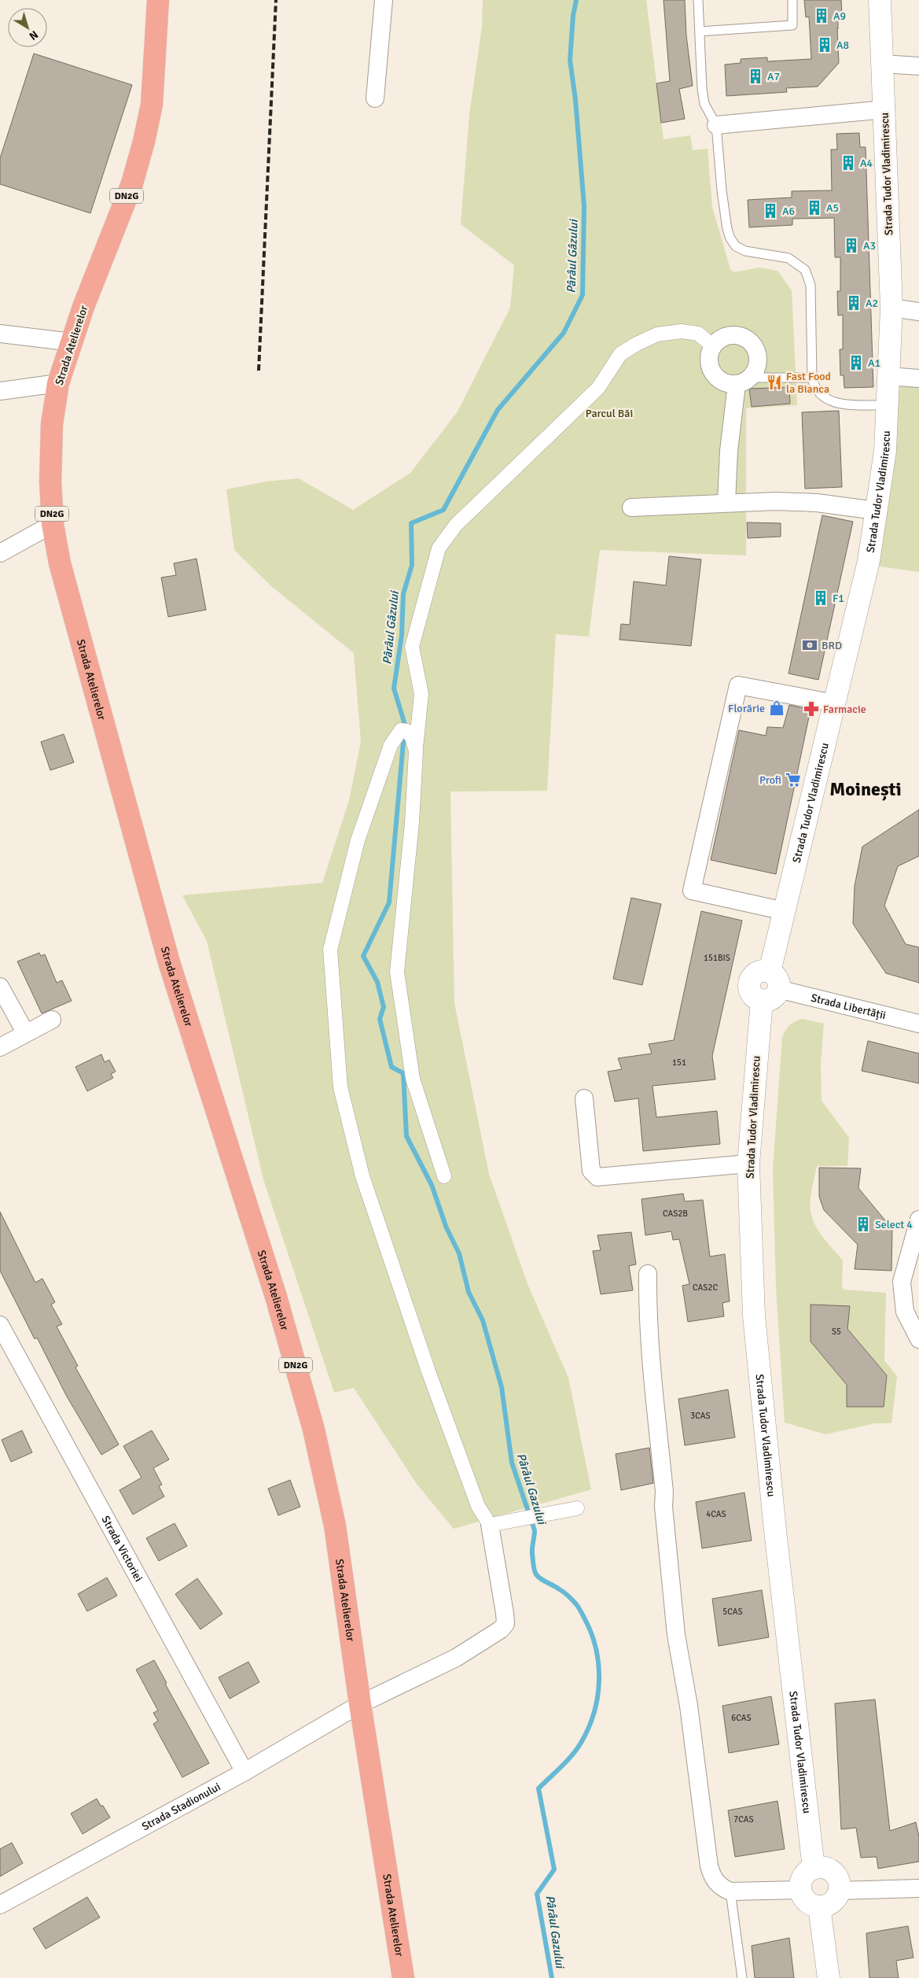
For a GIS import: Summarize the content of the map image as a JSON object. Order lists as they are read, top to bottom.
{
  "streets": {
    "main road": ["DN2G", "Strada Atelierelor"],
    "street": [
      "Strada Tudor Vladimirescu",
      "Strada Libertății",
      "Strada Victoriei",
      "Strada Stadionului"
    ]
  },
  "crossings": [
    ["Strada Tudor Vladimirescu", "Strada Libertății"],
    ["Strada Atelierelor", "Strada Stadionului"],
    ["Strada Victoriei", "Strada Stadionului"]
  ],
  "districts": ["Moinești"],
  "water": ["Pârâul Gâzului", "Pârâul Gazului"],
  "parks": ["Parcul Băi"],
  "places": {
    "building": [
      "A9",
      "A8",
      "A7",
      "A4",
      "A5",
      "A6",
      "A3",
      "A2",
      "A1",
      "F1",
      "Select 4"
    ],
    "restaurant": ["Fast Food la Bianca"],
    "bank": ["BRD"],
    "shop": ["Florărie"],
    "pharmacy": ["Farmacie"],
    "supermarket": ["Profi"]
  },
  "house_numbers": [
    "151BIS",
    "151",
    "CAS2B",
    "CAS2C",
    "S5",
    "3CAS",
    "4CAS",
    "5CAS",
    "6CAS",
    "7CAS"
  ],
  "north": "bottom right"
}
